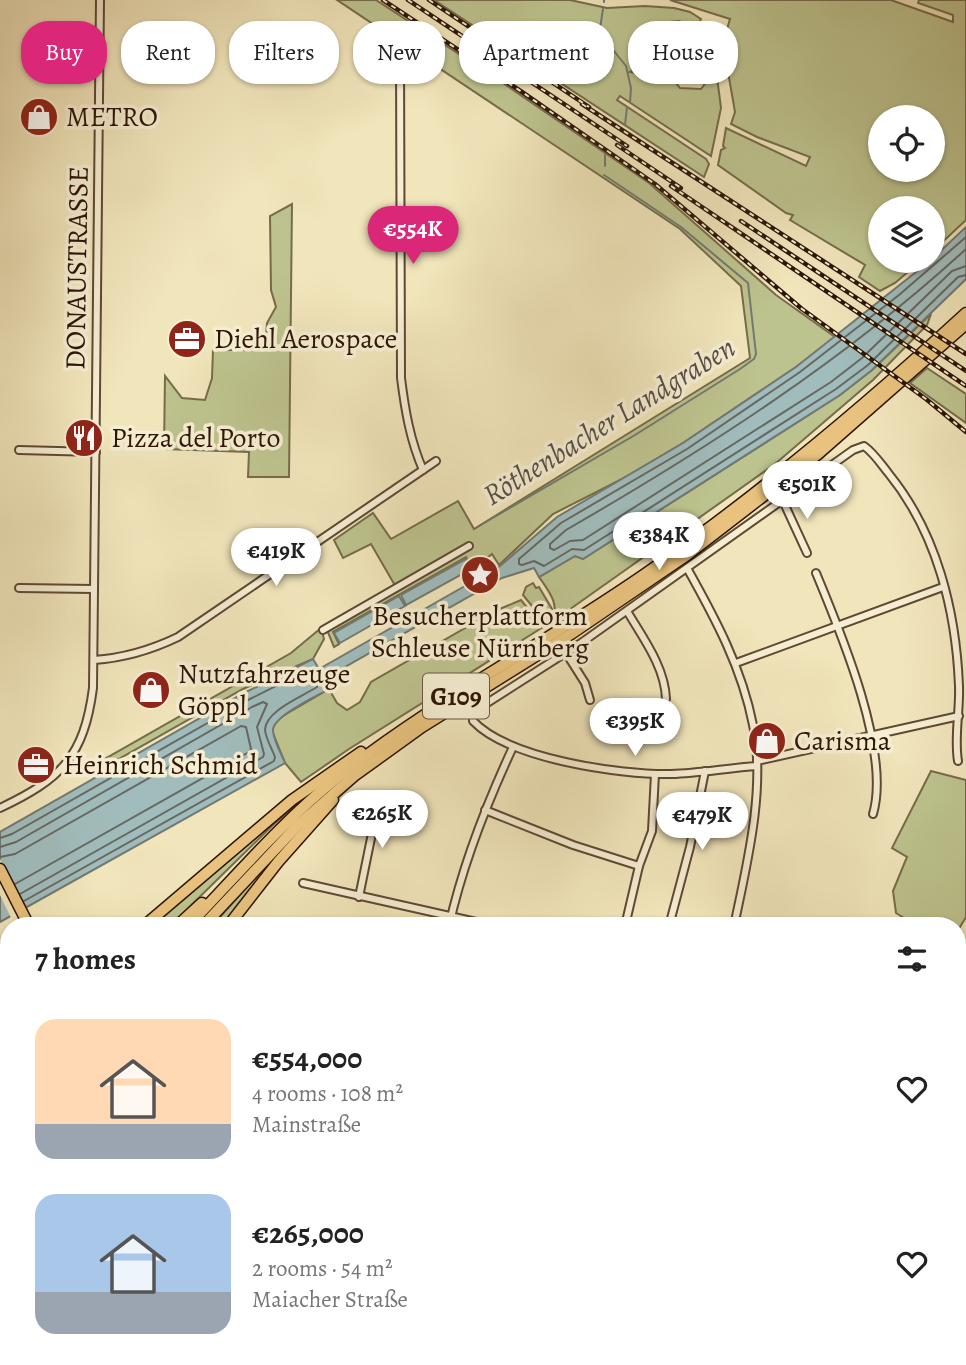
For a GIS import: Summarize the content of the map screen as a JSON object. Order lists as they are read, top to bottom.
{
  "streets": {
    "highway": ["G109"],
    "street": ["DONAUSTRASSE"]
  },
  "water": ["Röthenbacher Landgraben"],
  "places": {
    "shop": ["METRO", "Nutzfahrzeuge Göppl", "Carisma"],
    "office": ["Diehl Aerospace", "Heinrich Schmid"],
    "restaurant": ["Pizza del Porto"],
    "place": ["Besucherplattform Schleuse Nürnberg"]
  },
  "page": {
    "chip": [
      "Buy",
      "Rent",
      "Filters",
      "New",
      "Apartment",
      "House"
    ],
    "price": [
      "€554K",
      "€501K",
      "€384K",
      "€419K",
      "€395K",
      "€265K",
      "€479K"
    ],
    "heading": "7 homes",
    "list": [
      {
        "name": "€554,000",
        "note": "4 rooms · 108 m² · Mainstraße"
      },
      {
        "name": "€265,000",
        "note": "2 rooms · 54 m² · Maiacher Straße"
      }
    ]
  }
}
